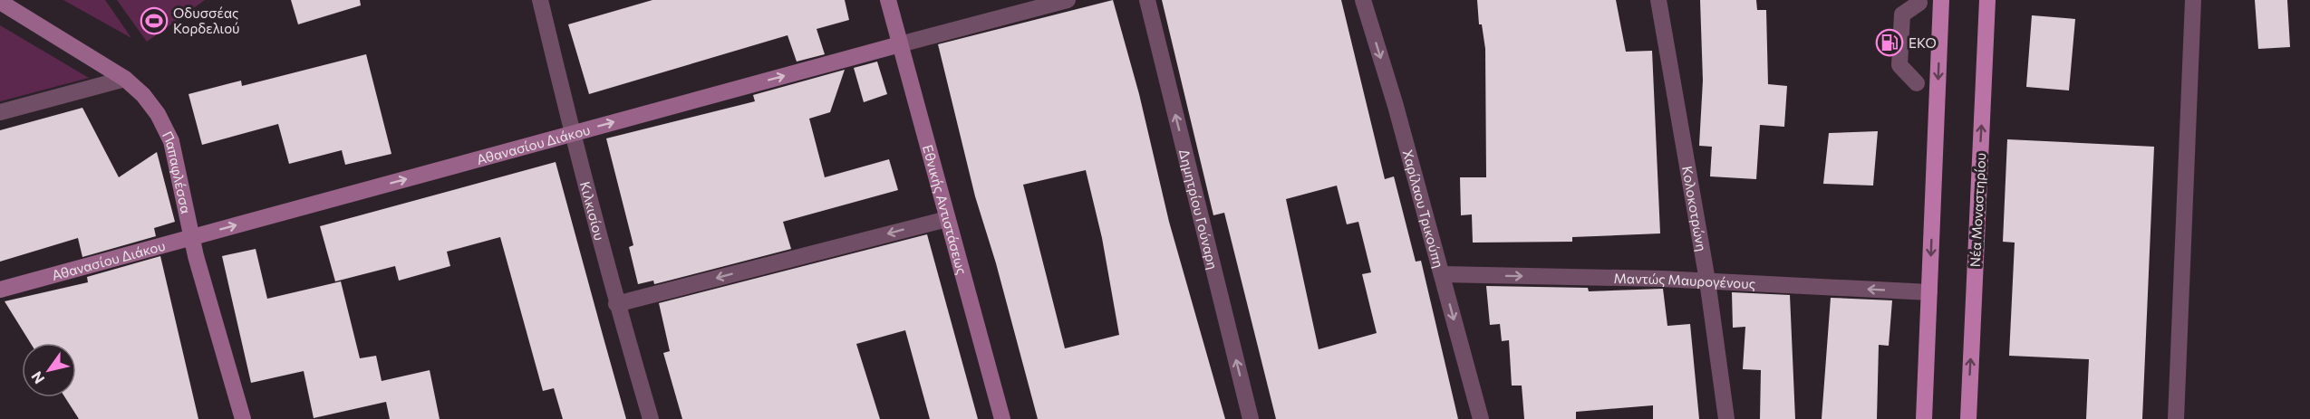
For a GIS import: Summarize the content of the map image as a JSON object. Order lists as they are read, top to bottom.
{
  "streets": {
    "main road": ["Νέα Μοναστηρίου"],
    "street": [
      "Αθανασίου Διάκου",
      "Παπαφλέσσα",
      "Δημητρίου Γούναρη",
      "Χαρίλαου Τρικούπη",
      "Κολοκοτρώνη",
      "Κιλκισίου",
      "Εθνικής Αντιστάσεως",
      "Μαντώς Μαυρογένους"
    ]
  },
  "crossings": [
    ["Αθανασίου Διάκου", "Παπαφλέσσα"],
    ["Αθανασίου Διάκου", "Κιλκισίου"],
    ["Αθανασίου Διάκου", "Εθνικής Αντιστάσεως"],
    ["Χαρίλαου Τρικούπη", "Μαντώς Μαυρογένους"],
    ["Κολοκοτρώνη", "Μαντώς Μαυρογένους"]
  ],
  "one_way": ["Αθανασίου Διάκου", "Δημητρίου Γούναρη", "Χαρίλαου Τρικούπη"],
  "places": {
    "sports": ["Οδυσσέας Κορδελιού"],
    "fuel station": ["EKO"]
  },
  "north": "bottom left"
}
